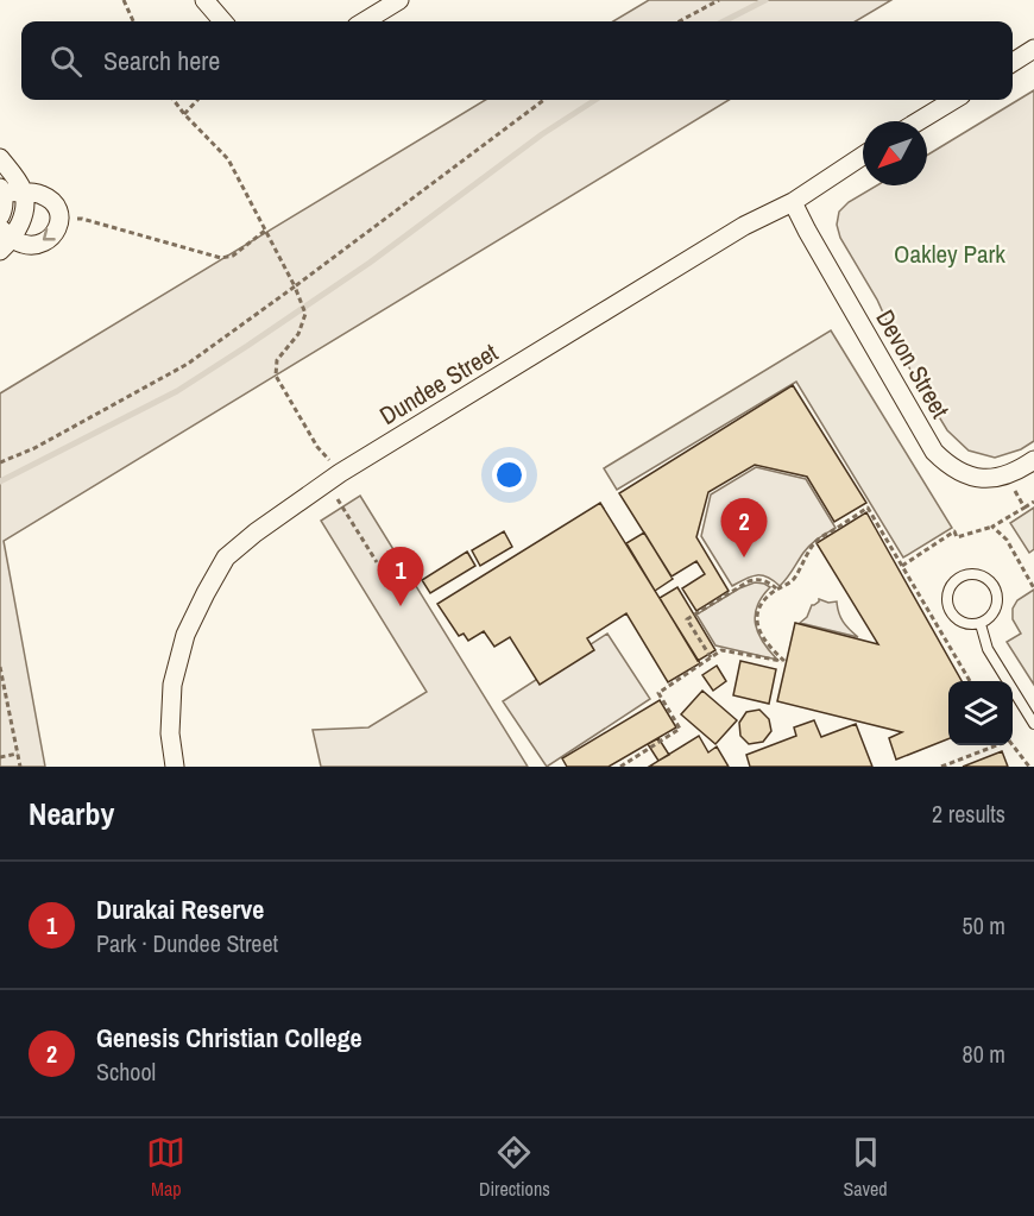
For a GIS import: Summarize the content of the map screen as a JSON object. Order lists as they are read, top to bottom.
{
  "streets": {
    "street": ["Devon Street", "Dundee Street"]
  },
  "crossings": [
    ["Devon Street", "Dundee Street"]
  ],
  "parks": ["Oakley Park"],
  "north": "bottom left",
  "page": {
    "search": "Search here",
    "pins": ["2", "1"],
    "heading": ["Nearby", "2 results"],
    "list": [
      {
        "mark": "1",
        "name": "Durakai Reserve",
        "note": "Park · Dundee Street",
        "value": "50 m"
      },
      {
        "mark": "2",
        "name": "Genesis Christian College",
        "note": "School",
        "value": "80 m"
      }
    ],
    "nav": ["Map", "Directions", "Saved"]
  }
}
